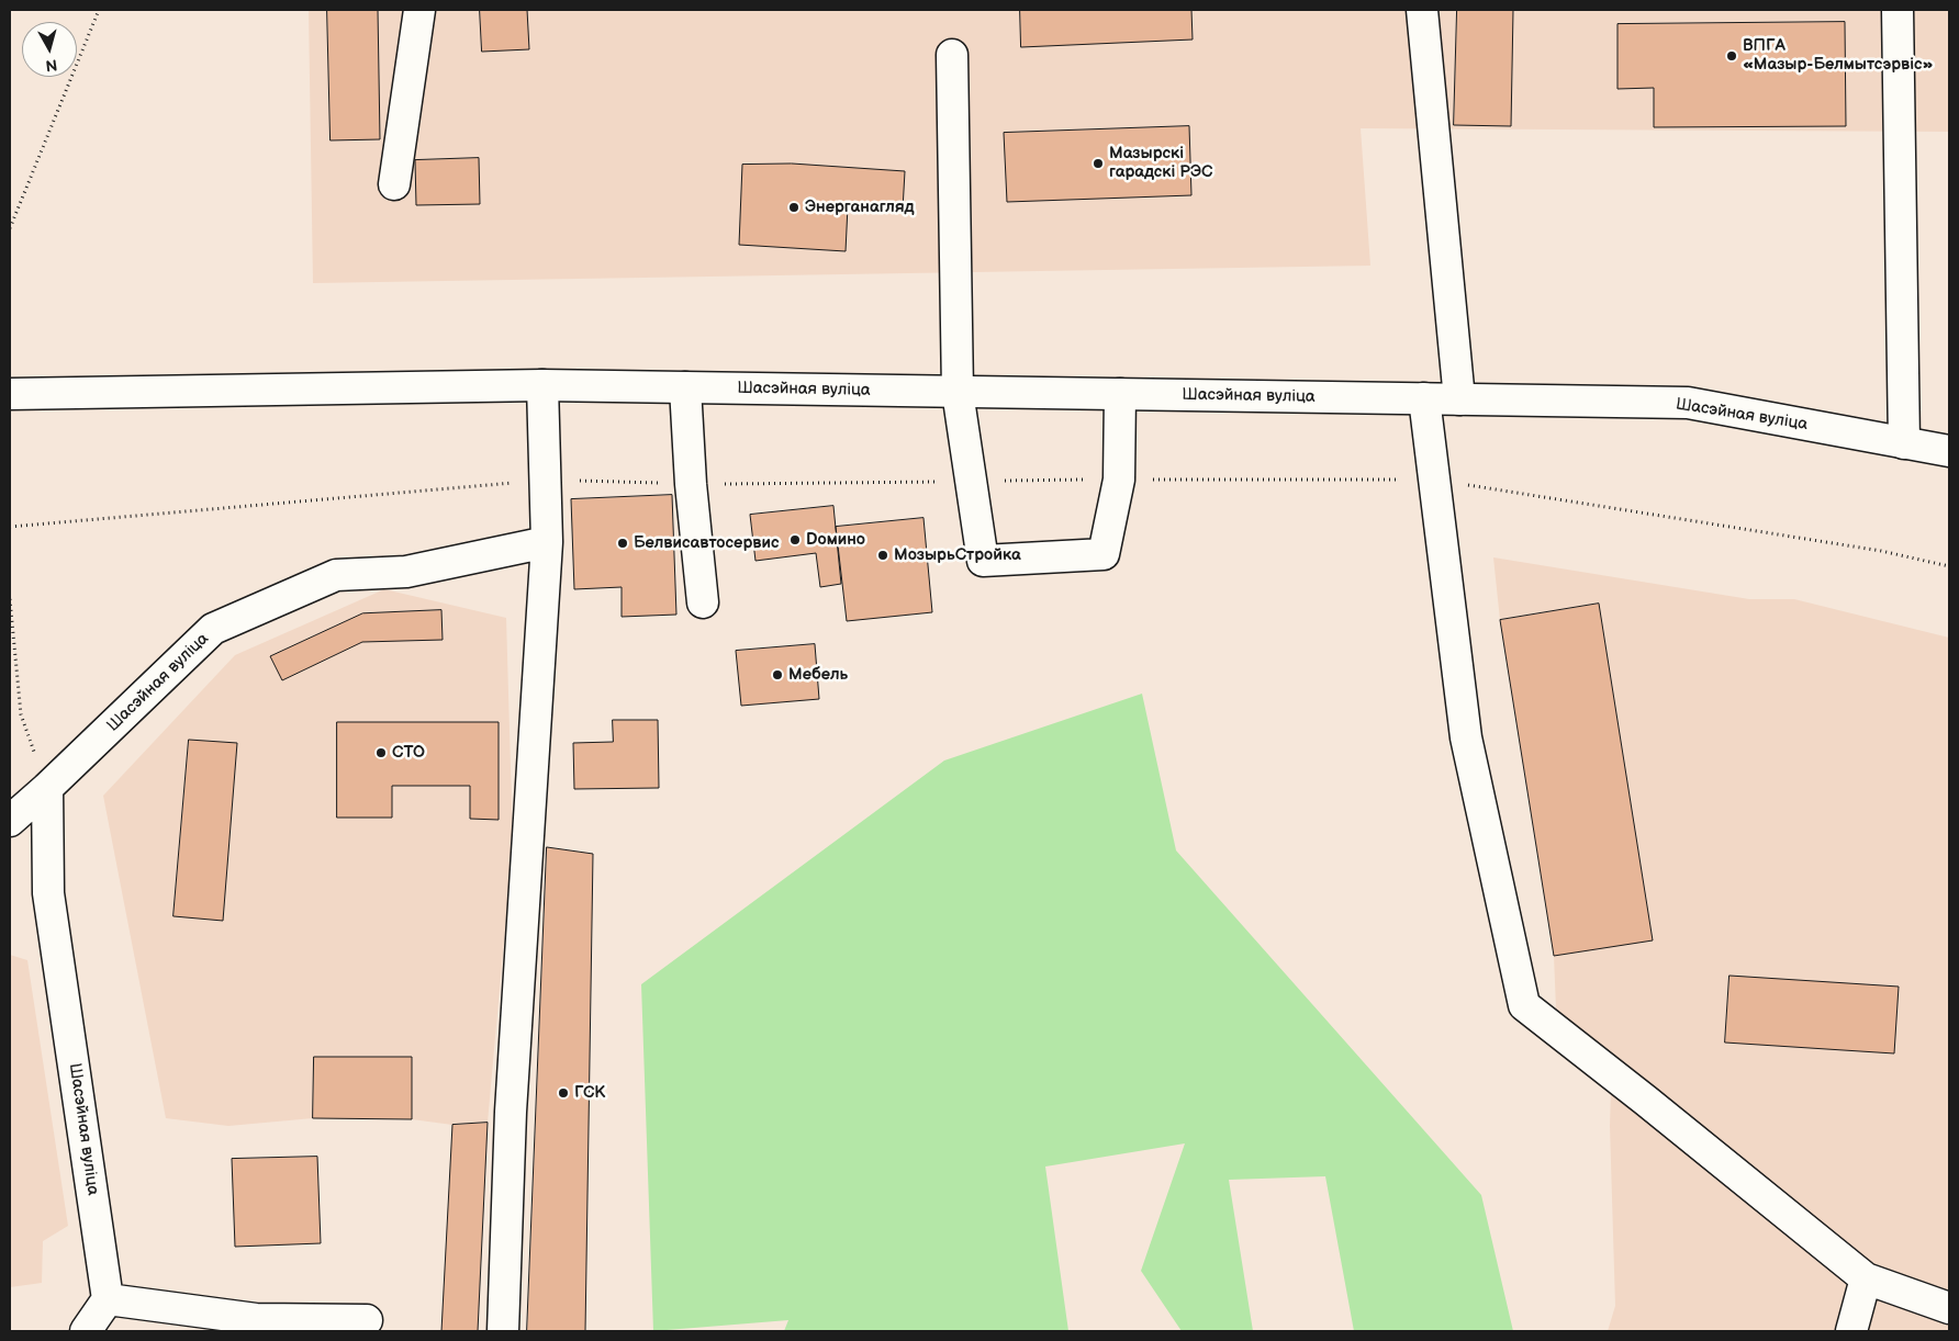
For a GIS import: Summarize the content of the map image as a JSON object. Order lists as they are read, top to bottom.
{
  "streets": {
    "main road": ["Шасэйная вуліца"]
  },
  "places": [
    "ВПГА «Мазыр-Белмытсэрвіс»",
    "Мазырскі гарадскі РЭС",
    "Энерганагляд",
    "Dомино",
    "Белвисавтосервис",
    "МозырьСтройка",
    "Мебель",
    "СТО",
    "ГСК"
  ],
  "north": "bottom"
}
